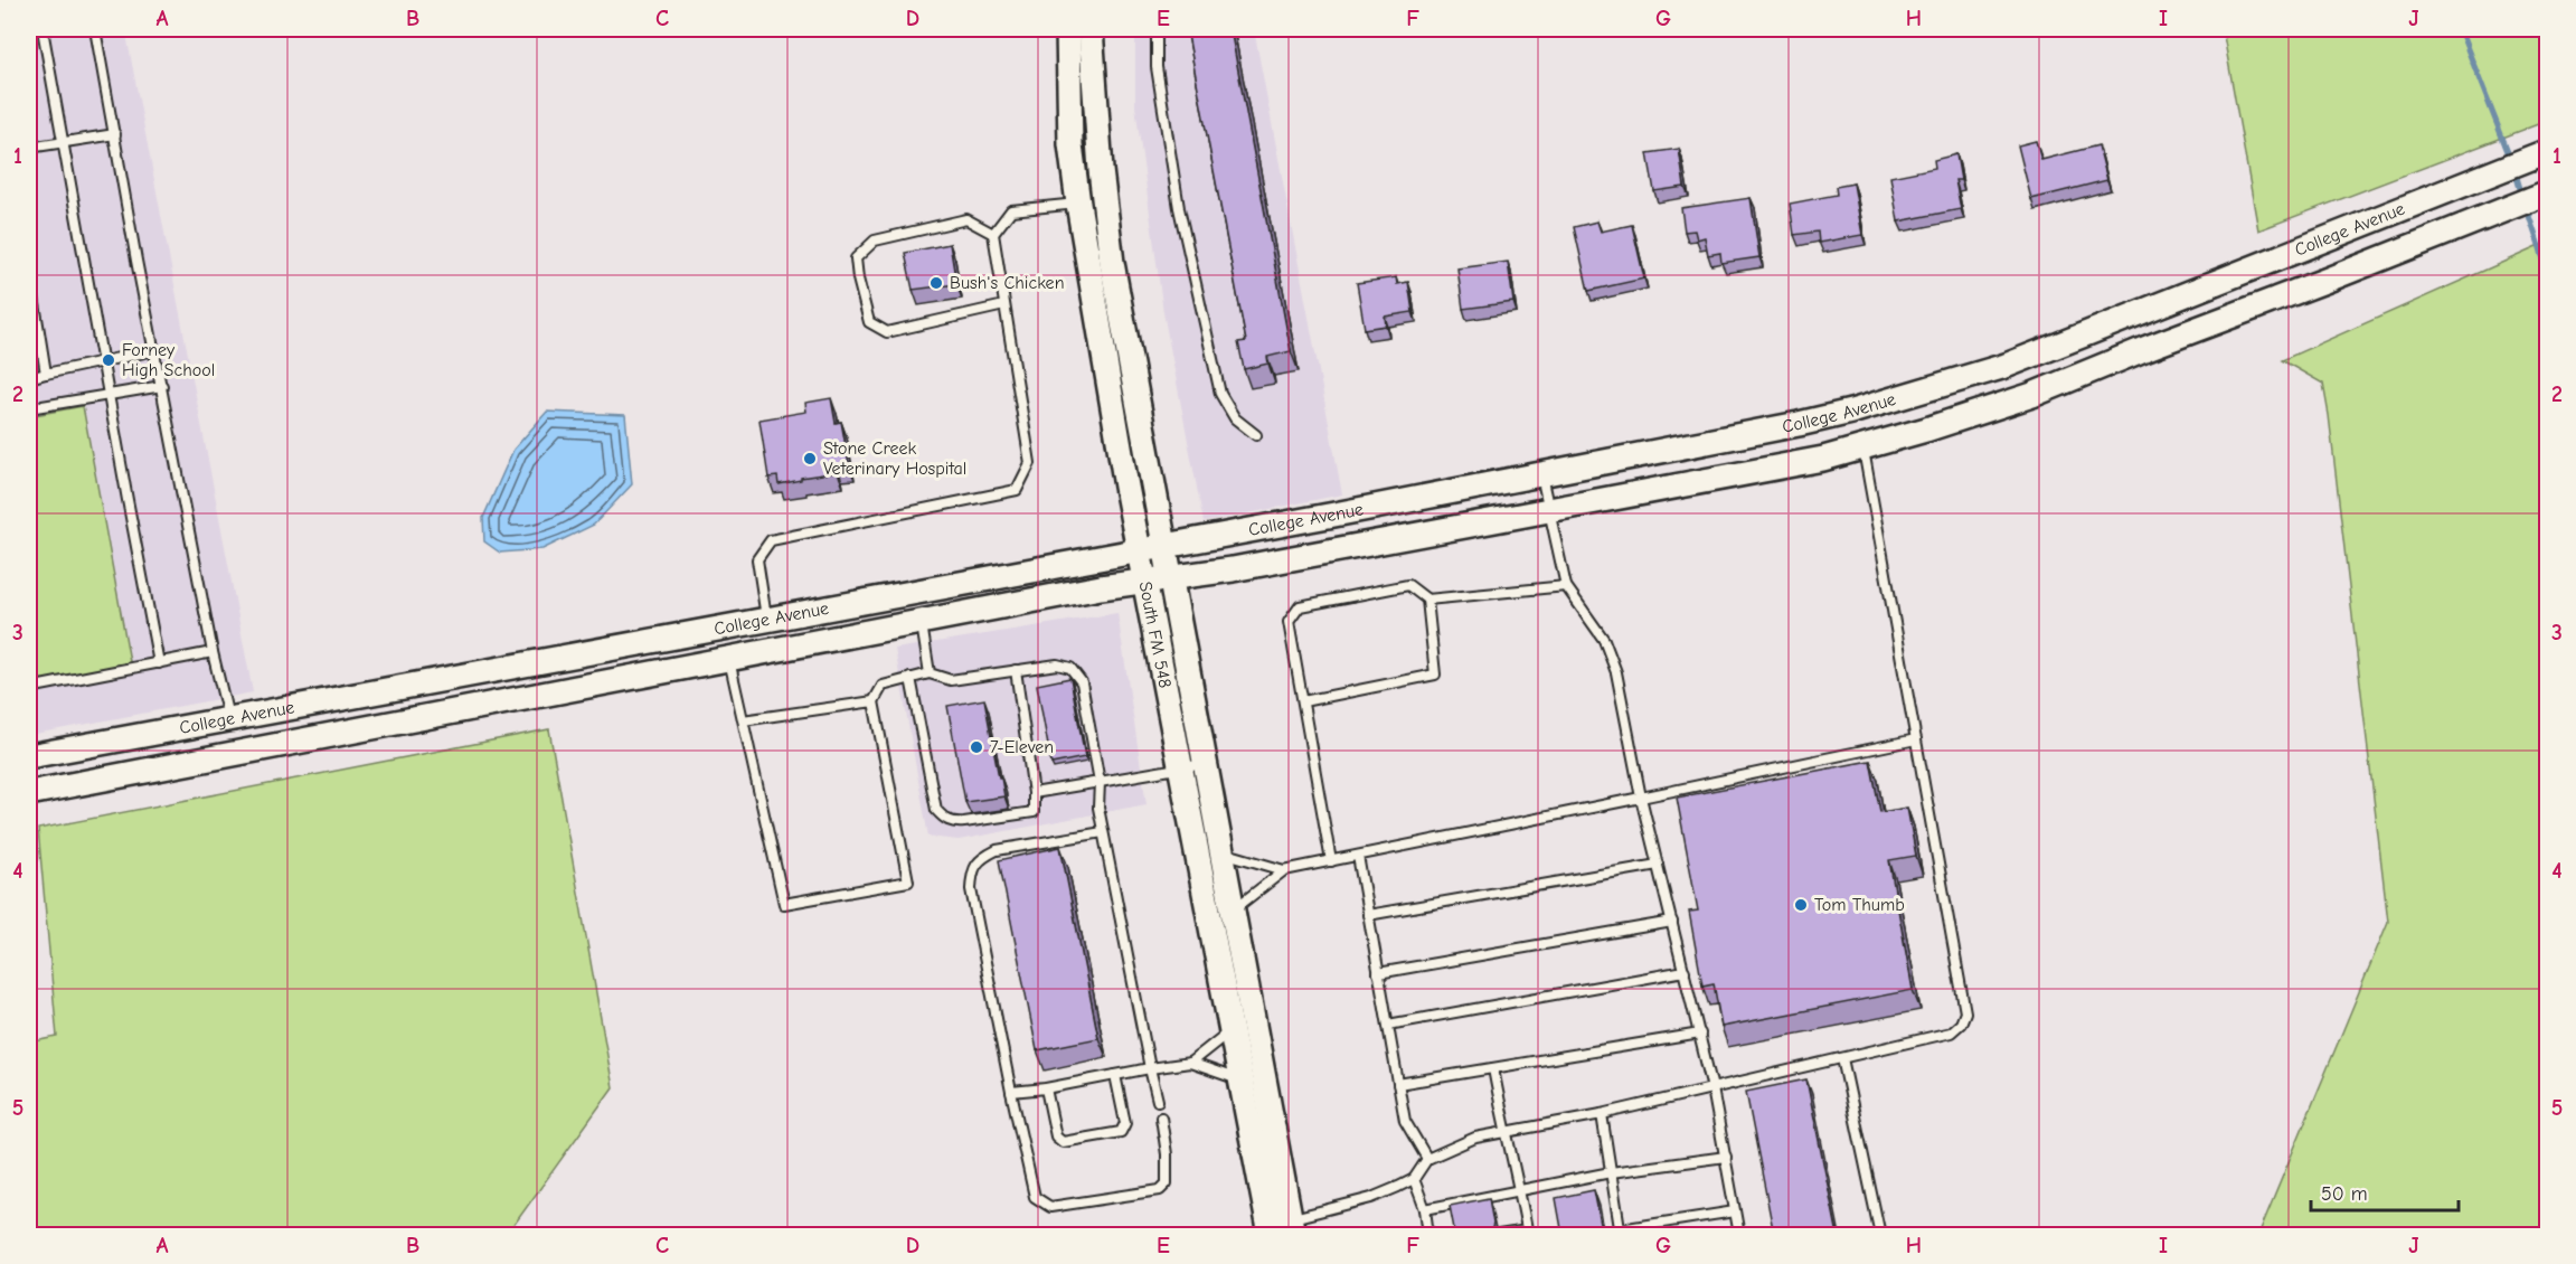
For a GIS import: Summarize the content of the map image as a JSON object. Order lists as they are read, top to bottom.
{
  "streets": {
    "main road": ["College Avenue", "South FM 548"]
  },
  "crossings": [
    ["College Avenue", "South FM 548"]
  ],
  "places": [
    "Bush's Chicken",
    "Forney High School",
    "Stone Creek Veterinary Hospital",
    "7-Eleven",
    "Tom Thumb"
  ],
  "scale_bar": "50 m",
  "grid": {
    "columns": [
      "A",
      "B",
      "C",
      "D",
      "E",
      "F",
      "G",
      "H",
      "I",
      "J"
    ],
    "rows": [
      "1",
      "2",
      "3",
      "4",
      "5"
    ]
  }
}
